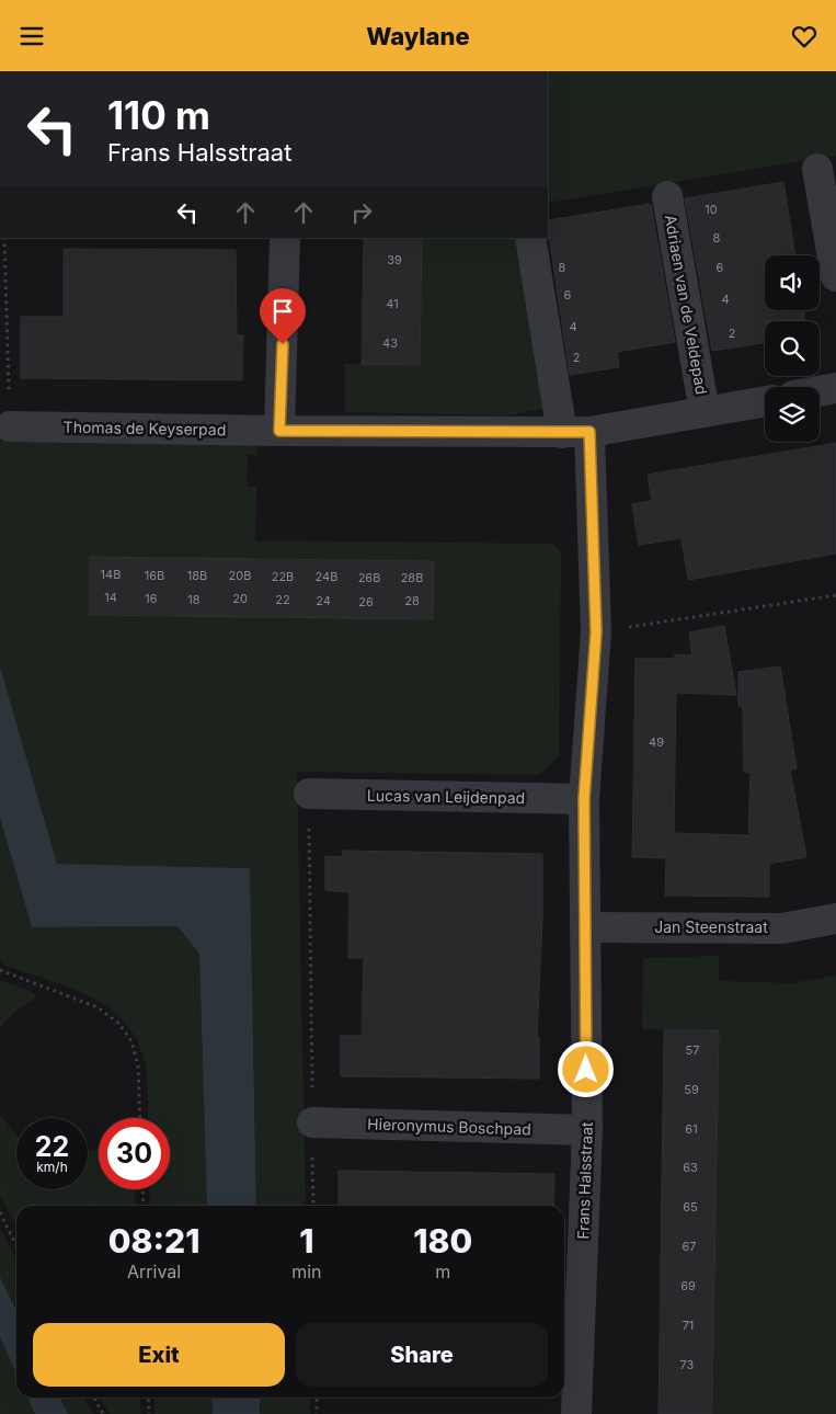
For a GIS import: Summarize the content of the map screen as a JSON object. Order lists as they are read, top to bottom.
{
  "streets": {
    "street": [
      "Adriaen van de Veldepad",
      "Thomas de Keyserpad",
      "Lucas van Leijdenpad",
      "Jan Steenstraat",
      "Hieronymus Boschpad",
      "Frans Halsstraat"
    ]
  },
  "crossings": [
    ["Lucas van Leijdenpad", "Frans Halsstraat"],
    ["Jan Steenstraat", "Frans Halsstraat"],
    ["Hieronymus Boschpad", "Frans Halsstraat"]
  ],
  "house_numbers": [
    "10",
    "8",
    "39",
    "8",
    "6",
    "6",
    "4",
    "41",
    "4",
    "2",
    "43",
    "2",
    "14B",
    "16B",
    "18B",
    "20B",
    "22B",
    "24B",
    "26B",
    "28B",
    "14",
    "16",
    "20",
    "18",
    "22",
    "24",
    "28",
    "26",
    "49",
    "57",
    "59",
    "61",
    "63",
    "65",
    "67",
    "69",
    "71",
    "73"
  ],
  "page": {
    "header": "Waylane",
    "turn": ["110 m", "Frans Halsstraat"],
    "speed": "22 km/h",
    "limit": "30",
    "eta": [
      "08:21",
      "Arrival",
      "1",
      "min",
      "180",
      "m"
    ],
    "buttons": ["Exit", "Share"]
  }
}
